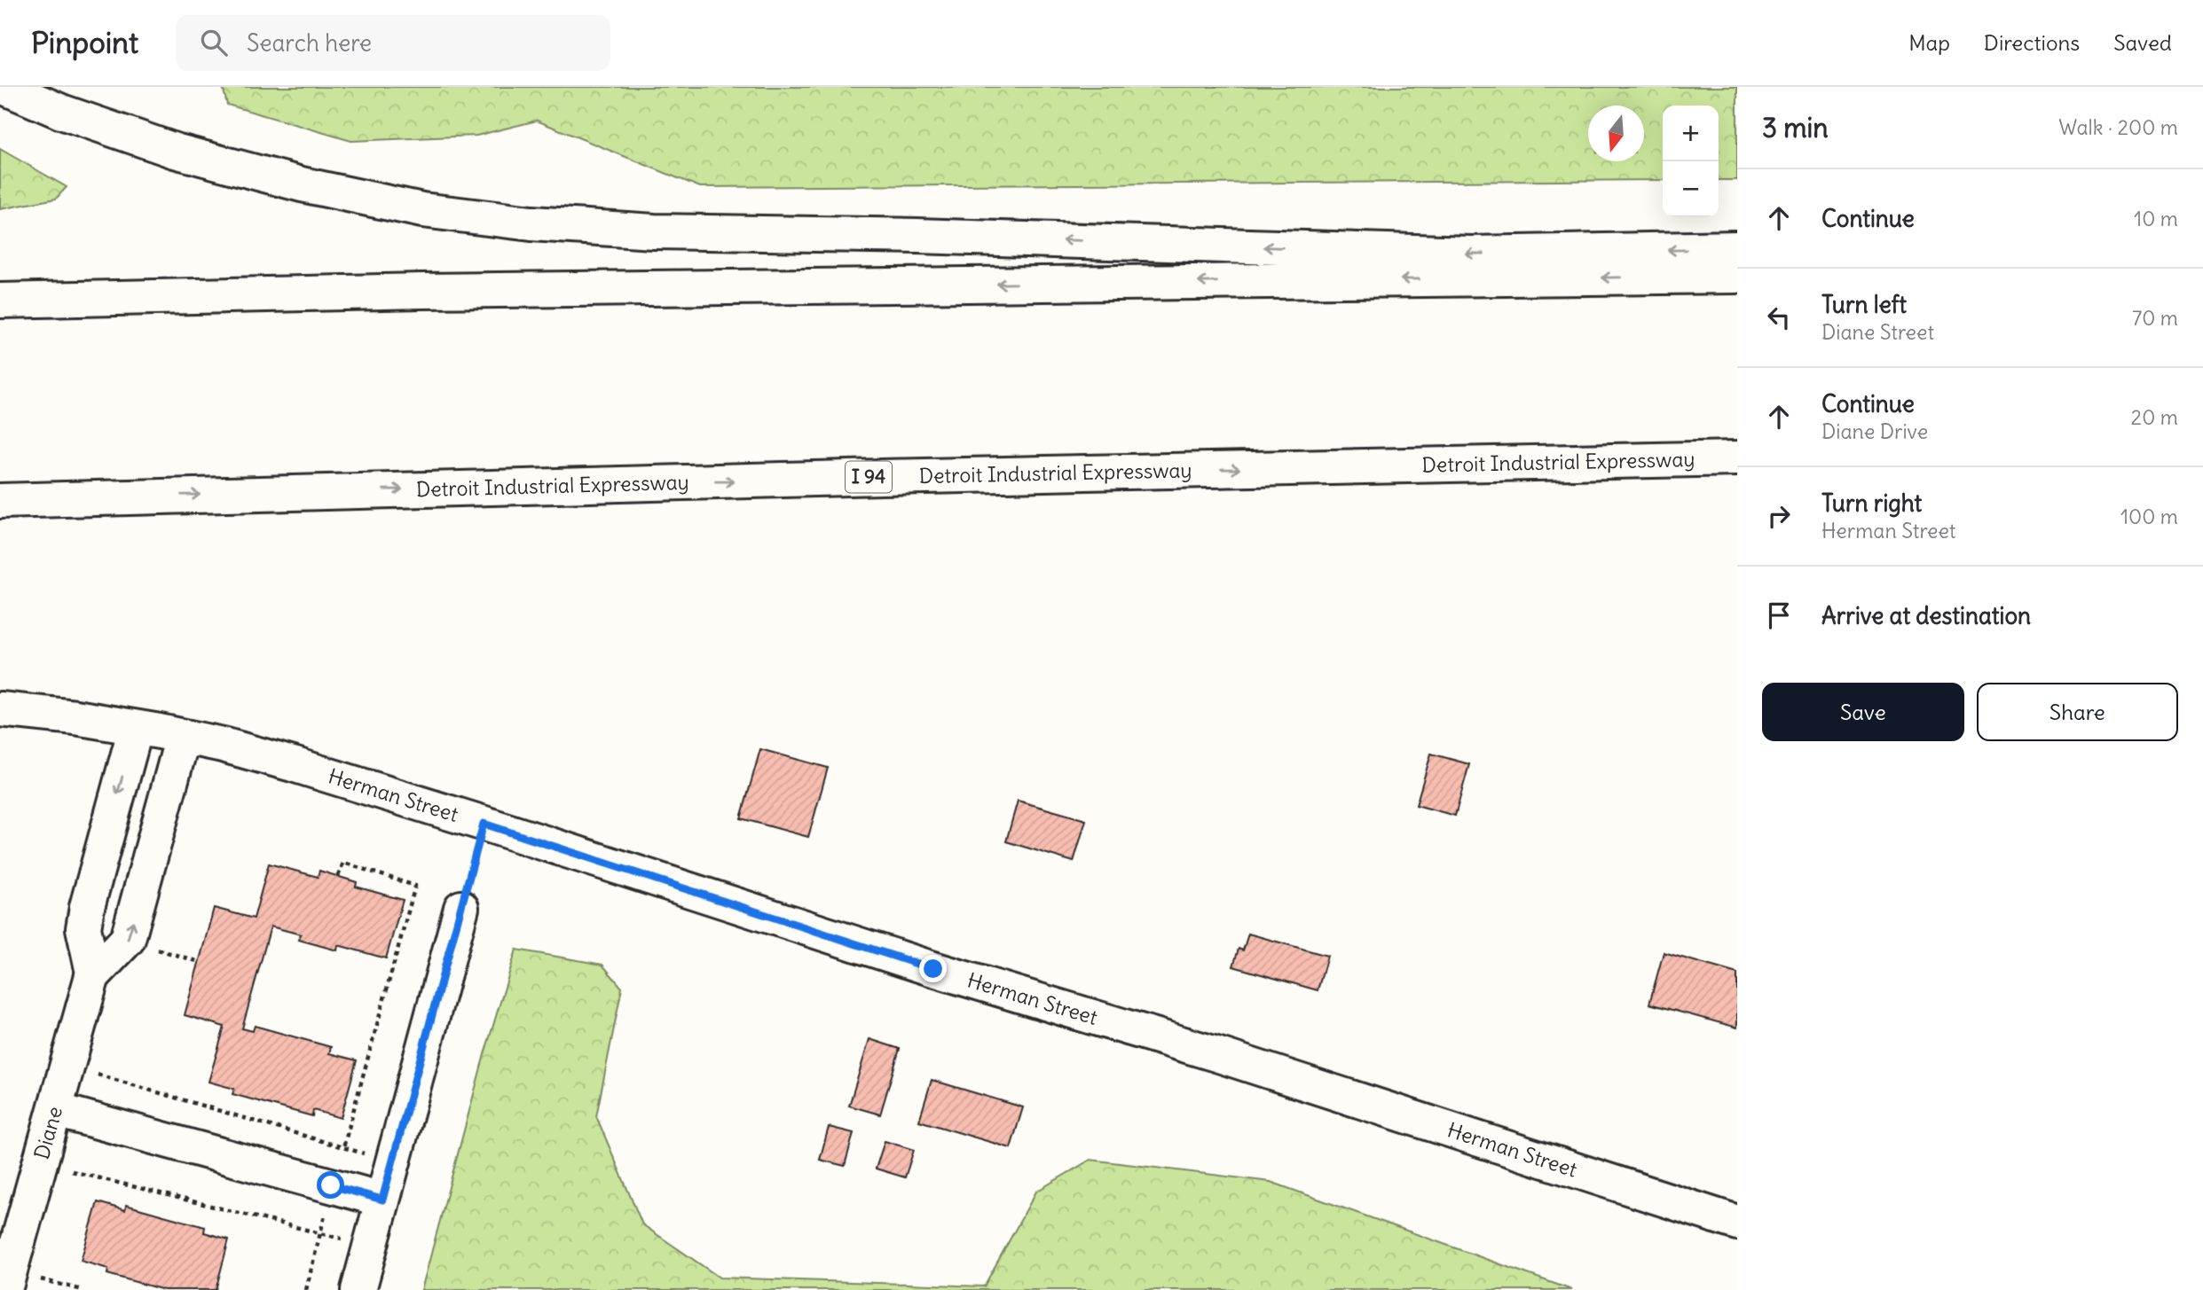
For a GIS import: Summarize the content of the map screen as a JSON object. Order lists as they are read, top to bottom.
{
  "streets": {
    "main road": [
      "Detroit Industrial Expressway",
      "I 94",
      "Herman Street",
      "Diane"
    ]
  },
  "crossings": [
    ["Herman Street", "Diane"]
  ],
  "north": "bottom",
  "page": {
    "header": "Pinpoint",
    "search": "Search here",
    "nav": ["Map", "Directions", "Saved"],
    "heading": ["3 min", "Walk · 200 m"],
    "map_buttons": ["+", "−"],
    "list": [
      ["Continue", "10 m"],
      ["Turn left", "Diane Street", "70 m"],
      ["Continue", "Diane Drive", "20 m"],
      ["Turn right", "Herman Street", "100 m"],
      "Arrive at destination"
    ],
    "buttons": ["Save", "Share"]
  }
}
